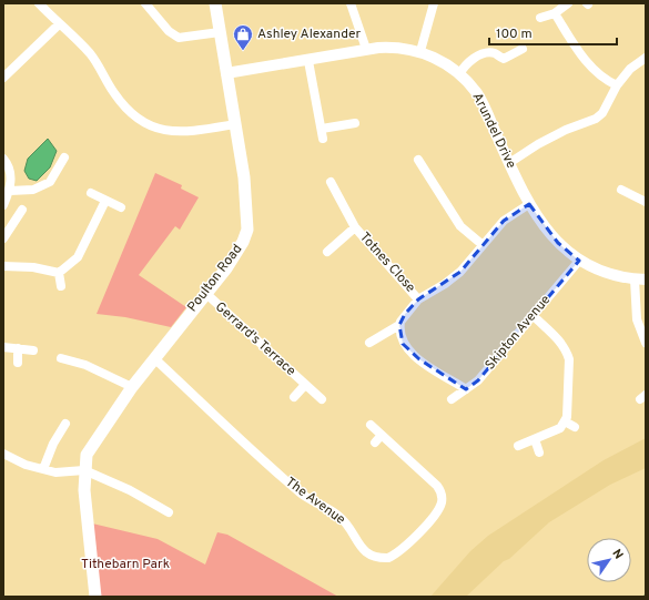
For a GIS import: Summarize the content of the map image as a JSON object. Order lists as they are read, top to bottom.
{
  "streets": {
    "main road": ["Poulton Road"],
    "street": [
      "Arundel Drive",
      "Totnes Close",
      "Skipton Avenue",
      "Gerrard's Terrace",
      "The Avenue"
    ]
  },
  "crossings": [
    ["Arundel Drive", "Poulton Road"],
    ["Arundel Drive", "Skipton Avenue"],
    ["Poulton Road", "Gerrard's Terrace"],
    ["Poulton Road", "The Avenue"]
  ],
  "parks": ["Tithebarn Park"],
  "places": {
    "shop": ["Ashley Alexander"]
  },
  "scale_bar": "100 m",
  "north": "top right"
}
